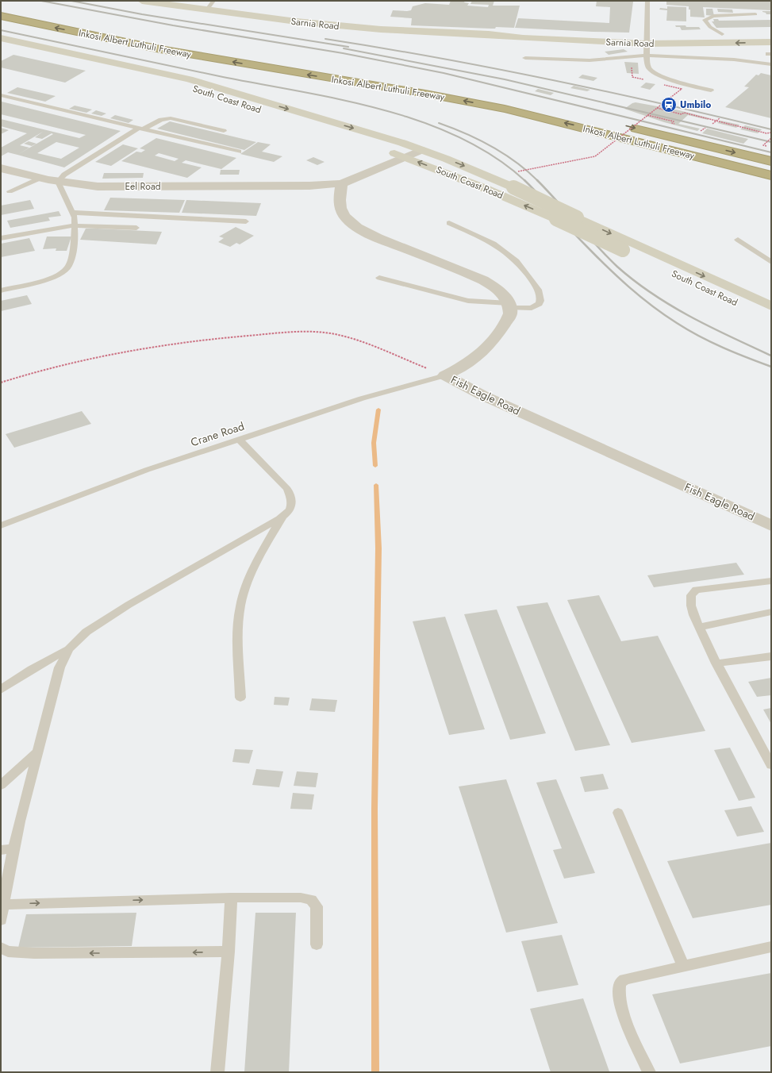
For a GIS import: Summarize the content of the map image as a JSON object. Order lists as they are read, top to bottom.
{
  "streets": {
    "highway": ["Inkosi Albert Luthuli Freeway"],
    "street": [
      "Sarnia Road",
      "South Coast Road",
      "Eel Road",
      "Fish Eagle Road"
    ],
    "lane": ["Crane Road"]
  },
  "crossings": [
    ["Fish Eagle Road", "Crane Road"]
  ],
  "places": {
    "station": ["Umbilo"]
  }
}
